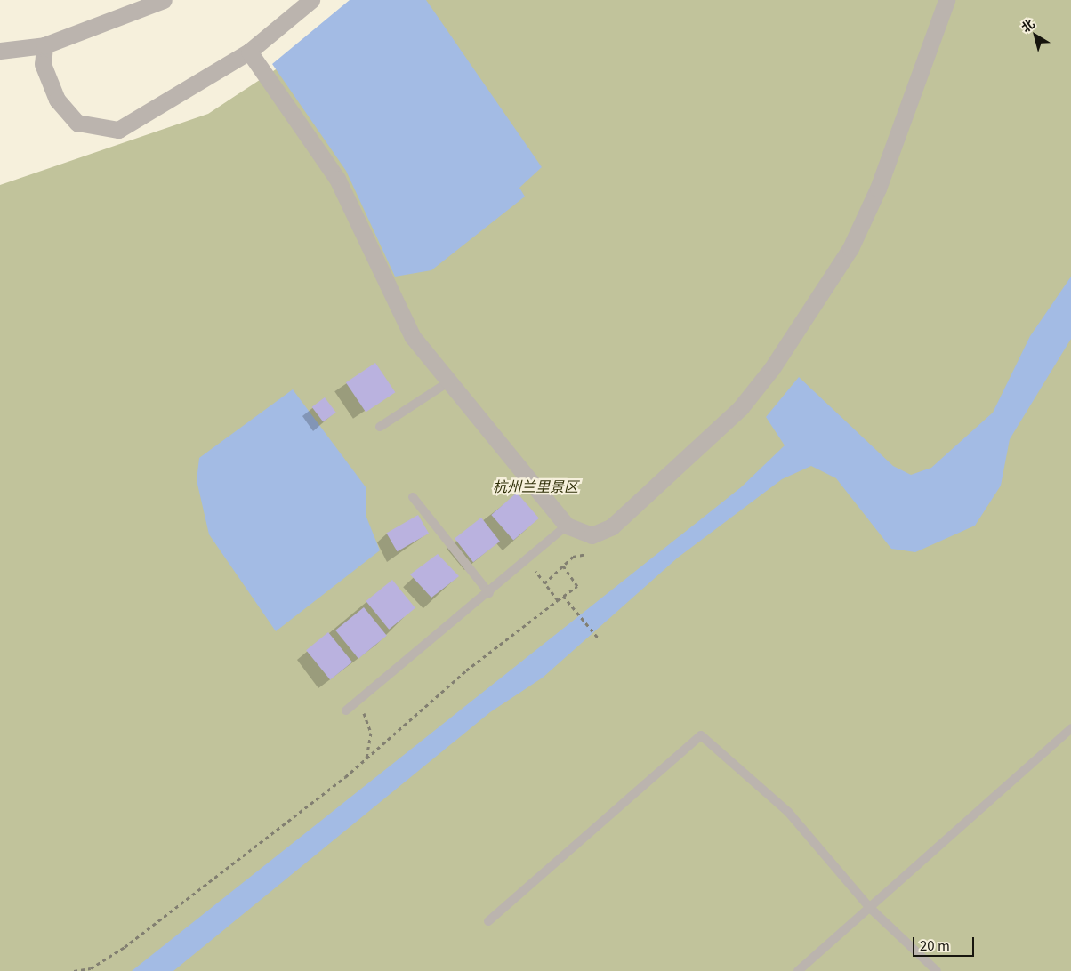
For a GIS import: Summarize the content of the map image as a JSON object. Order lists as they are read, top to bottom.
{
  "parks": ["杭州兰里景区"],
  "scale_bar": "20 m",
  "north": "top left"
}
